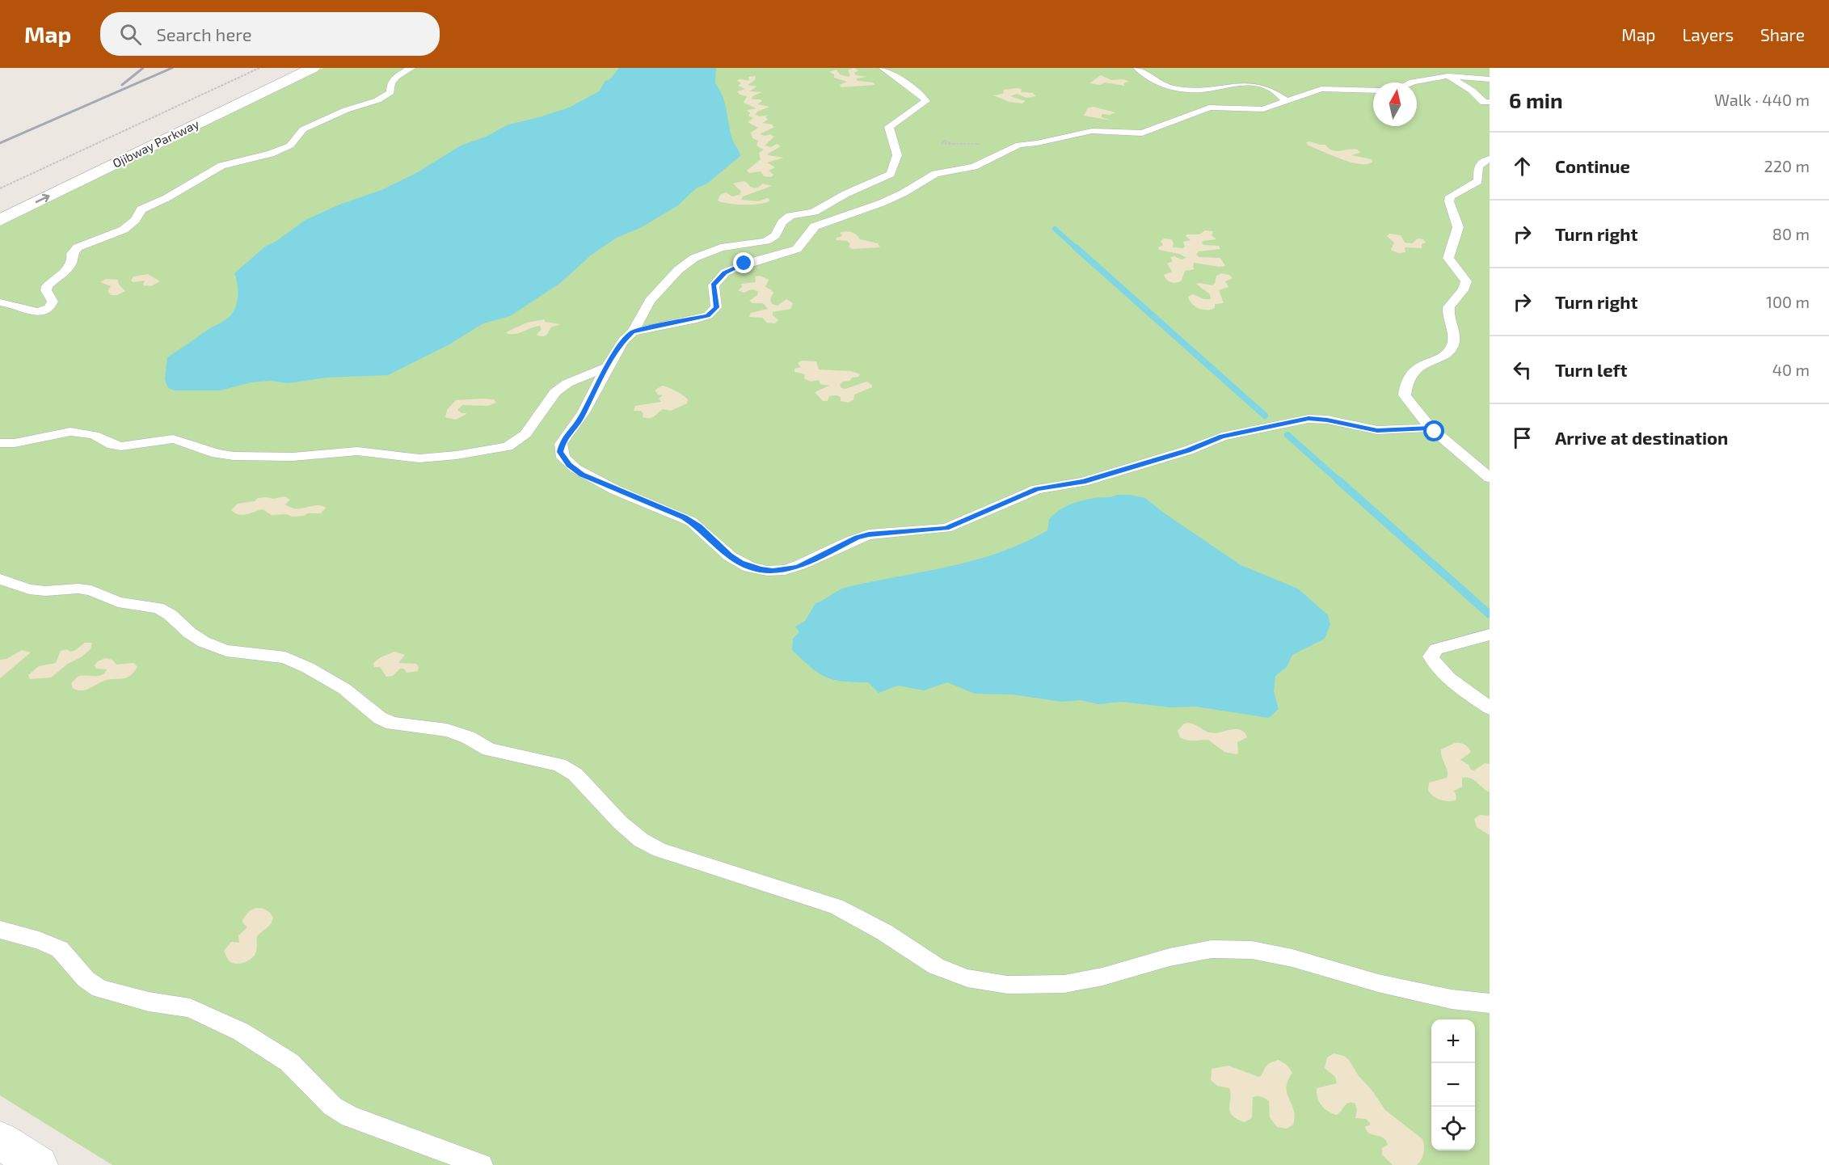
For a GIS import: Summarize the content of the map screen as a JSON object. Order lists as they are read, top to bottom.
{
  "streets": {
    "main road": ["Ojibway Parkway"]
  },
  "north": "top",
  "page": {
    "header": "Map",
    "search": "Search here",
    "nav": ["Map", "Layers", "Share"],
    "heading": ["6 min", "Walk · 440 m"],
    "list": [
      ["Continue", "220 m"],
      ["Turn right", "80 m"],
      ["Turn right", "100 m"],
      ["Turn left", "40 m"],
      "Arrive at destination"
    ],
    "map_buttons": ["+", "−"]
  }
}
